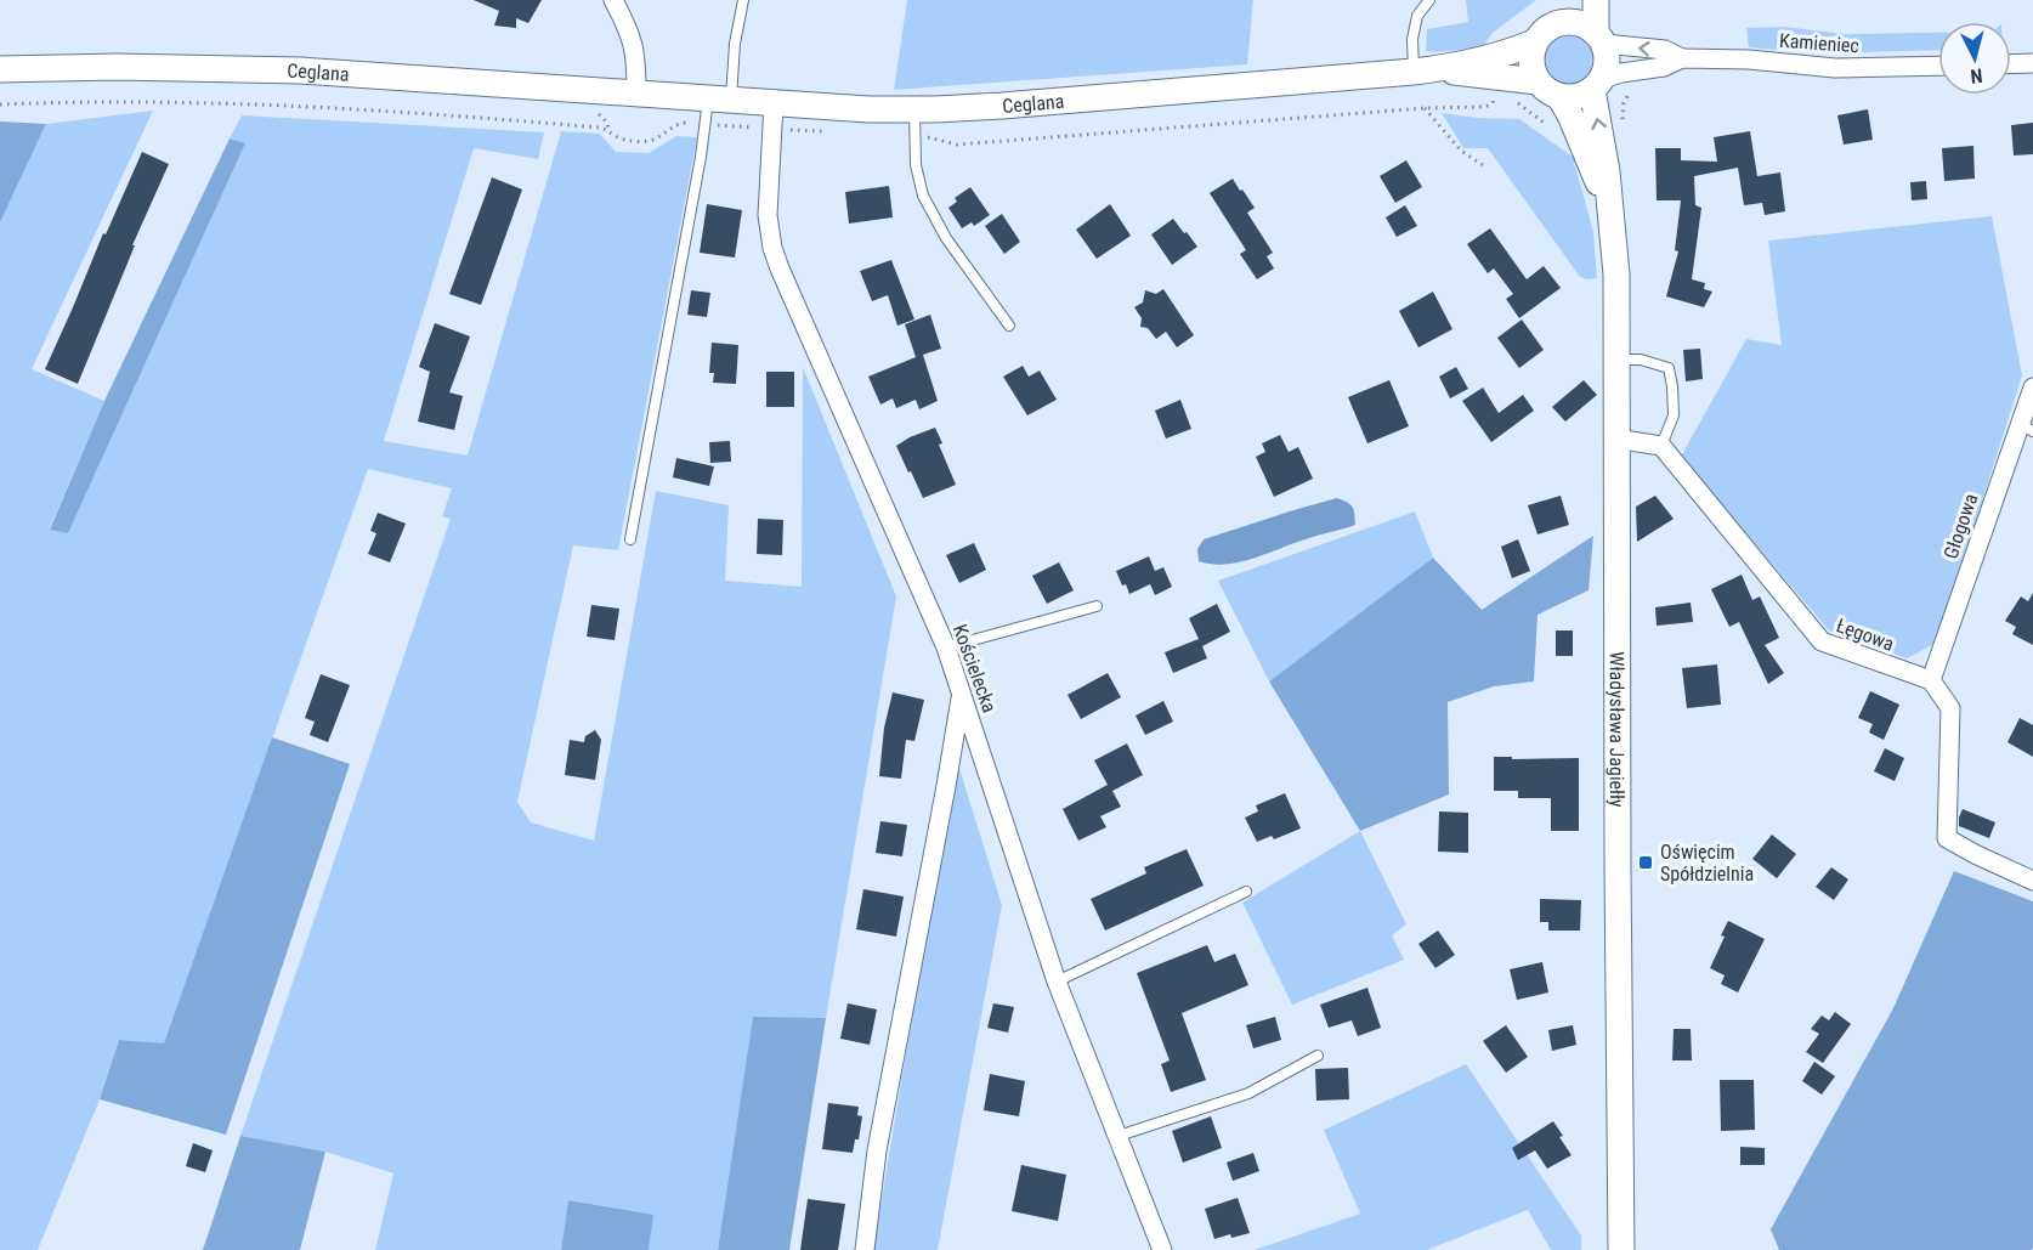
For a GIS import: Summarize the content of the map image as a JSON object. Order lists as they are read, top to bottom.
{
  "streets": {
    "street": [
      "Kamieniec",
      "Ceglana",
      "Głogowa",
      "Łęgowa",
      "Kościelecka",
      "Władysława Jagiełły"
    ]
  },
  "crossings": [
    ["Kamieniec", "Ceglana"],
    ["Kamieniec", "Władysława Jagiełły"],
    ["Ceglana", "Kościelecka"],
    ["Ceglana", "Władysława Jagiełły"],
    ["Głogowa", "Łęgowa"]
  ],
  "places": {
    "transit": ["Oświęcim Spółdzielnia"]
  },
  "north": "bottom"
}
